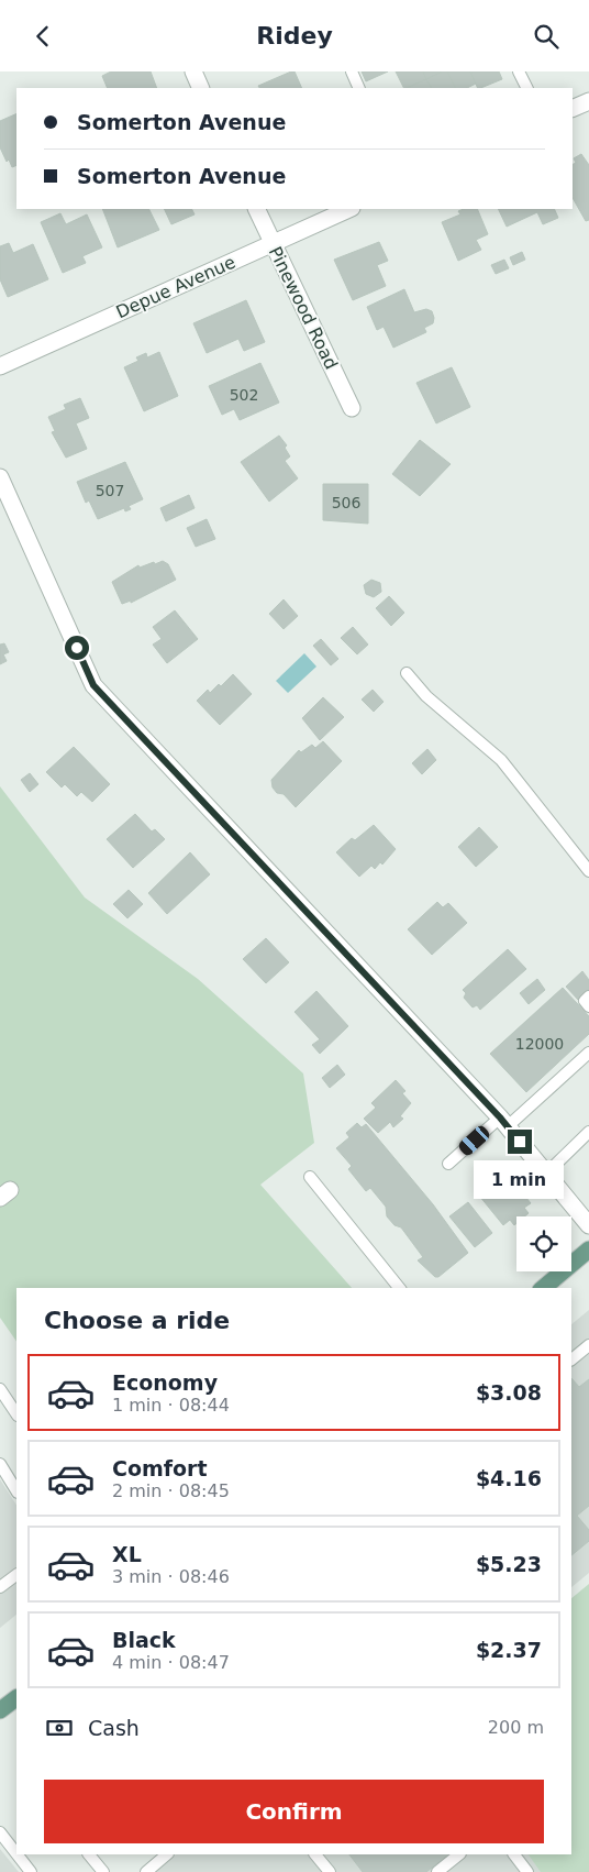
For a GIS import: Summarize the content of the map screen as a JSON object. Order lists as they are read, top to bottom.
{
  "streets": {
    "street": ["Depue Avenue", "Pinewood Road"]
  },
  "crossings": [
    ["Depue Avenue", "Pinewood Road"]
  ],
  "house_numbers": [
    "502",
    "507",
    "506",
    "12000"
  ],
  "page": {
    "header": "Ridey",
    "banner": ["Somerton Avenue", "Somerton Avenue"],
    "bubble": "1 min",
    "heading": "Choose a ride",
    "list": [
      {
        "name": "Economy",
        "note": "1 min · 08:44",
        "value": "$3.08"
      },
      {
        "name": "Comfort",
        "note": "2 min · 08:45",
        "value": "$4.16"
      },
      {
        "name": "XL",
        "note": "3 min · 08:46",
        "value": "$5.23"
      },
      {
        "name": "Black",
        "note": "4 min · 08:47",
        "value": "$2.37"
      }
    ],
    "pay": ["Cash", "200 m"],
    "buttons": "Confirm"
  }
}
